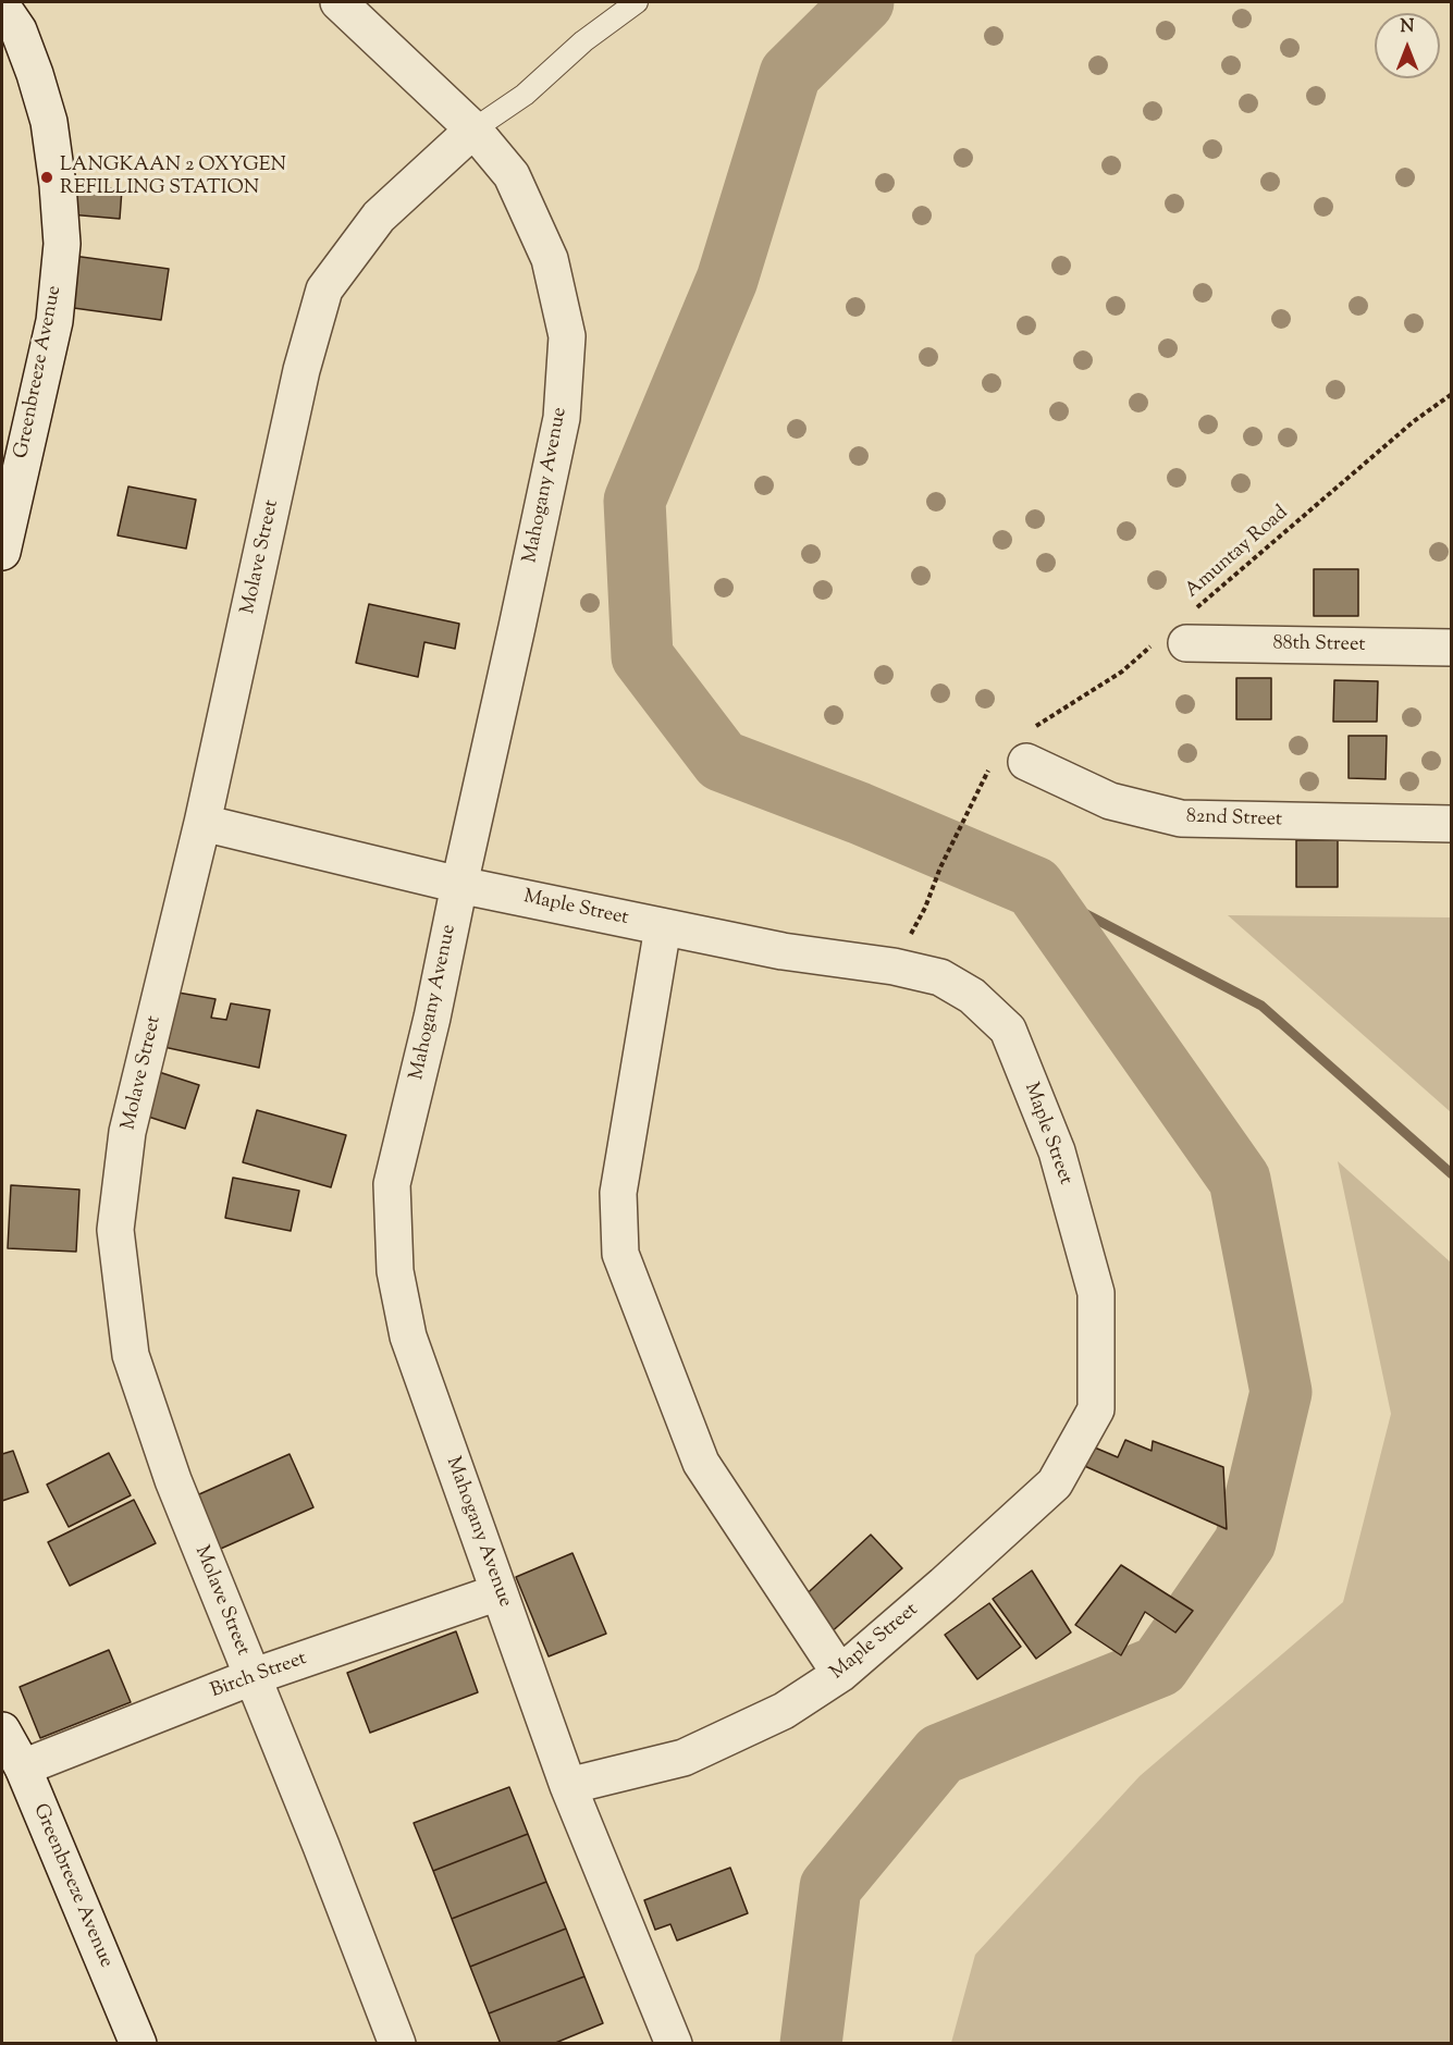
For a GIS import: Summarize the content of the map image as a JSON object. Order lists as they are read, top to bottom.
{
  "streets": {
    "street": [
      "Greenbreeze Avenue",
      "Mahogany Avenue",
      "Molave Street",
      "88th Street",
      "82nd Street",
      "Maple Street",
      "Birch Street"
    ],
    "path": ["Amuntay Road"]
  },
  "crossings": [
    ["Greenbreeze Avenue", "Birch Street"],
    ["Mahogany Avenue", "Molave Street"],
    ["Mahogany Avenue", "Maple Street"],
    ["Mahogany Avenue", "Birch Street"],
    ["Amuntay Road", "88th Street"],
    ["Molave Street", "Maple Street"],
    ["Molave Street", "Birch Street"]
  ],
  "places": ["LANGKAAN 2 OXYGEN REFILLING STATION"],
  "north": "top"
}
